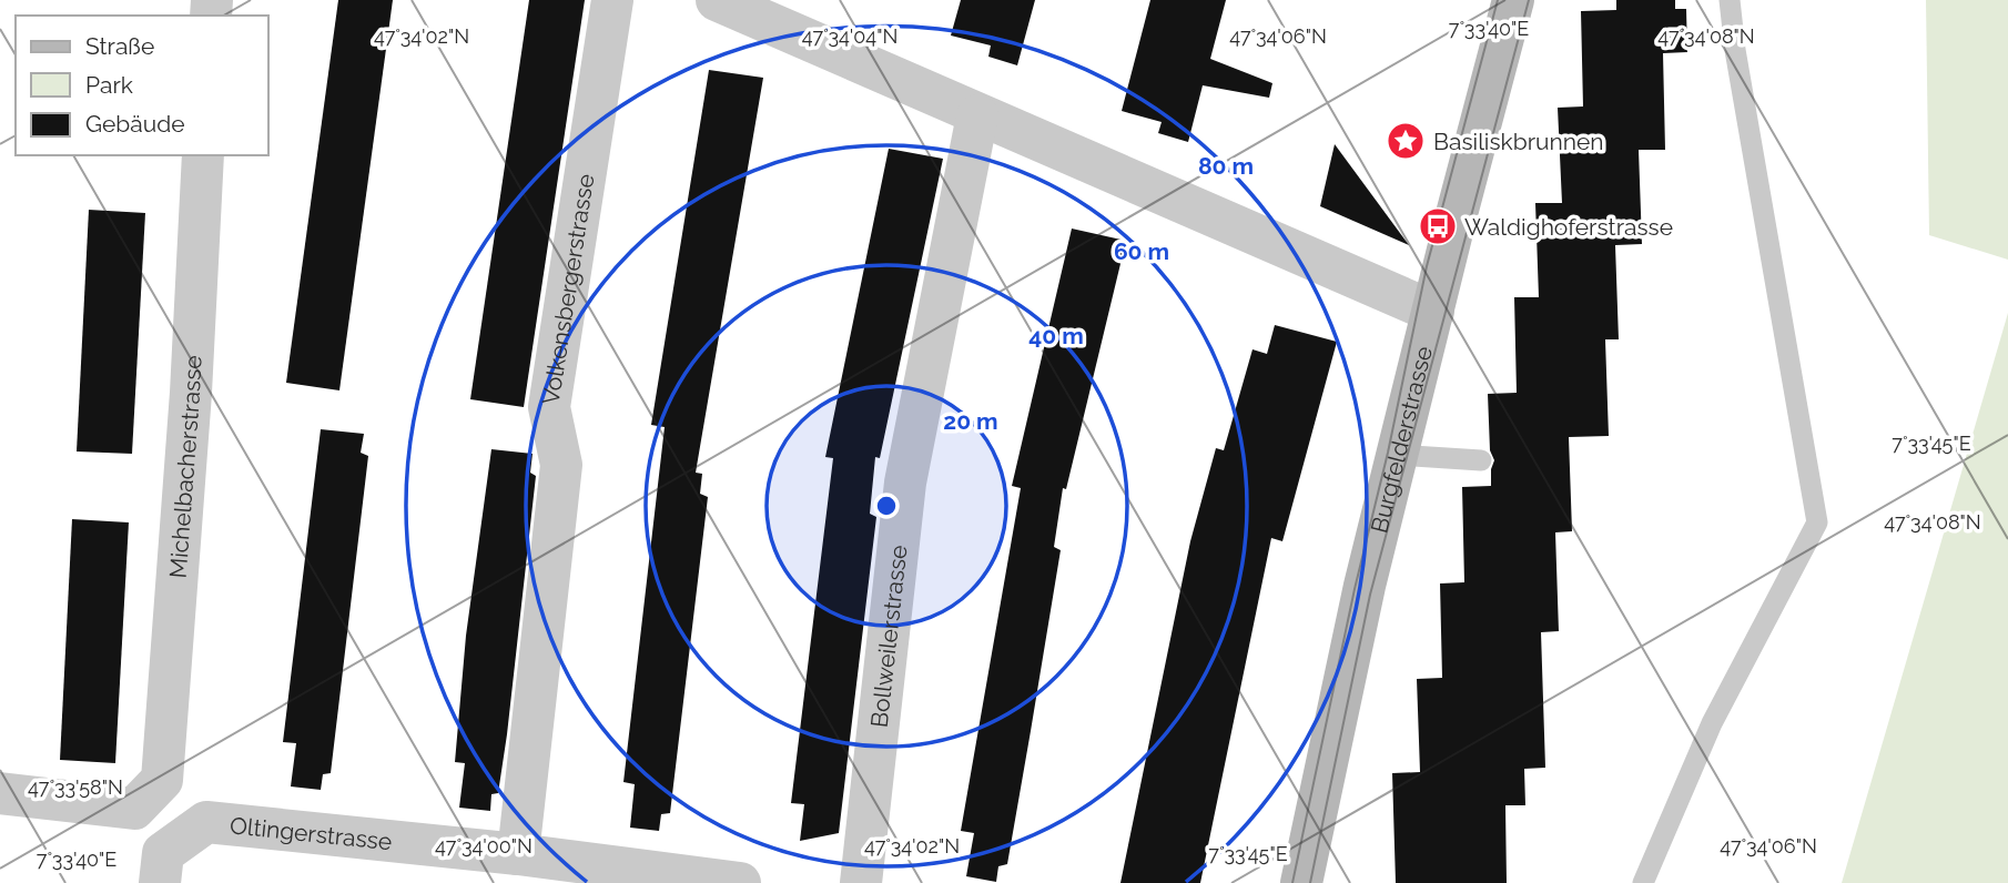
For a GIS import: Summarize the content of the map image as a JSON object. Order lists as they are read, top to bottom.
{
  "streets": {
    "main road": ["Burgfelderstrasse"],
    "street": [
      "Volkensbergerstrasse",
      "Michelbacherstrasse",
      "Bollweilerstrasse",
      "Oltingerstrasse"
    ]
  },
  "crossings": [
    ["Volkensbergerstrasse", "Oltingerstrasse"]
  ],
  "places": {
    "place": ["Basiliskbrunnen"],
    "bus stop": ["Waldighoferstrasse"]
  },
  "legend": ["Straße", "Park", "Gebäude"],
  "coordinates": [
    "7°33'40\"E",
    "47°34'02\"N",
    "47°34'04\"N",
    "47°34'06\"N",
    "47°34'08\"N",
    "7°33'45\"E",
    "47°33'58\"N",
    "47°34'00\"N"
  ],
  "rings": [
    "80 m",
    "60 m",
    "40 m",
    "20 m"
  ]
}
